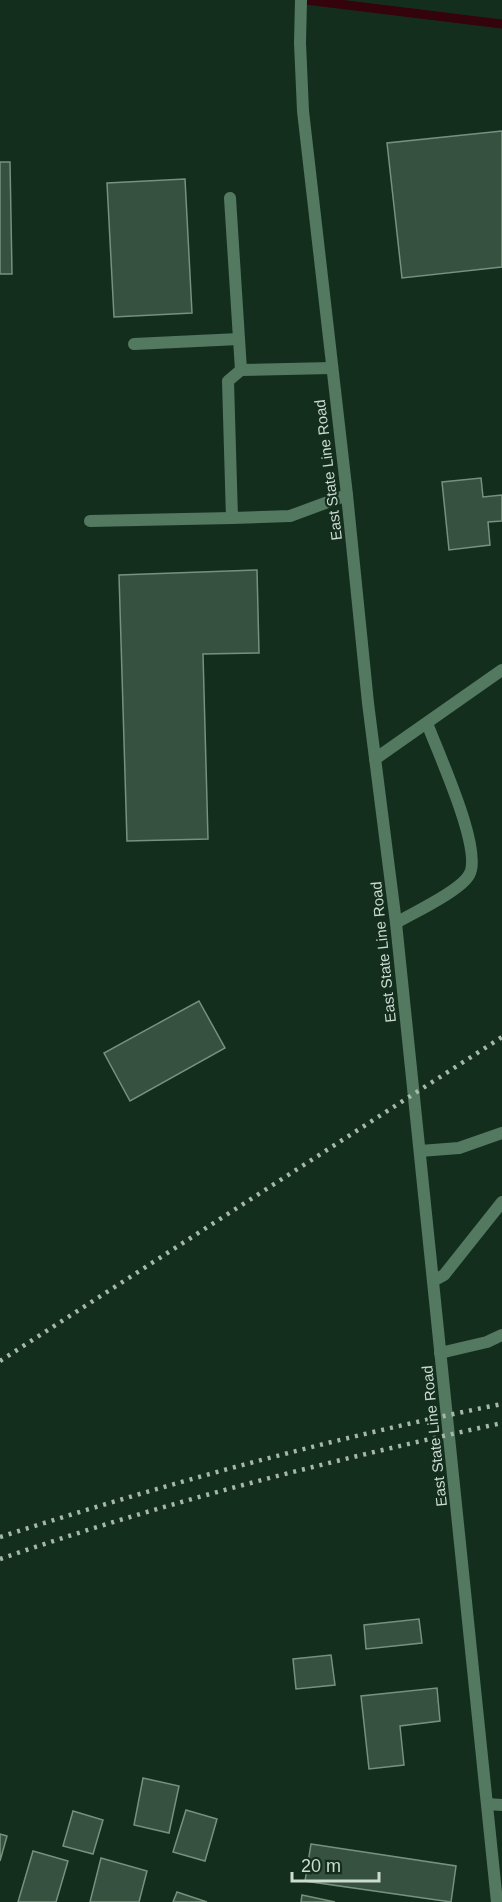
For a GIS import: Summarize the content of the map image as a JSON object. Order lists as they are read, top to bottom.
{
  "streets": {
    "street": ["East State Line Road"]
  },
  "scale_bar": "20 m"
}
